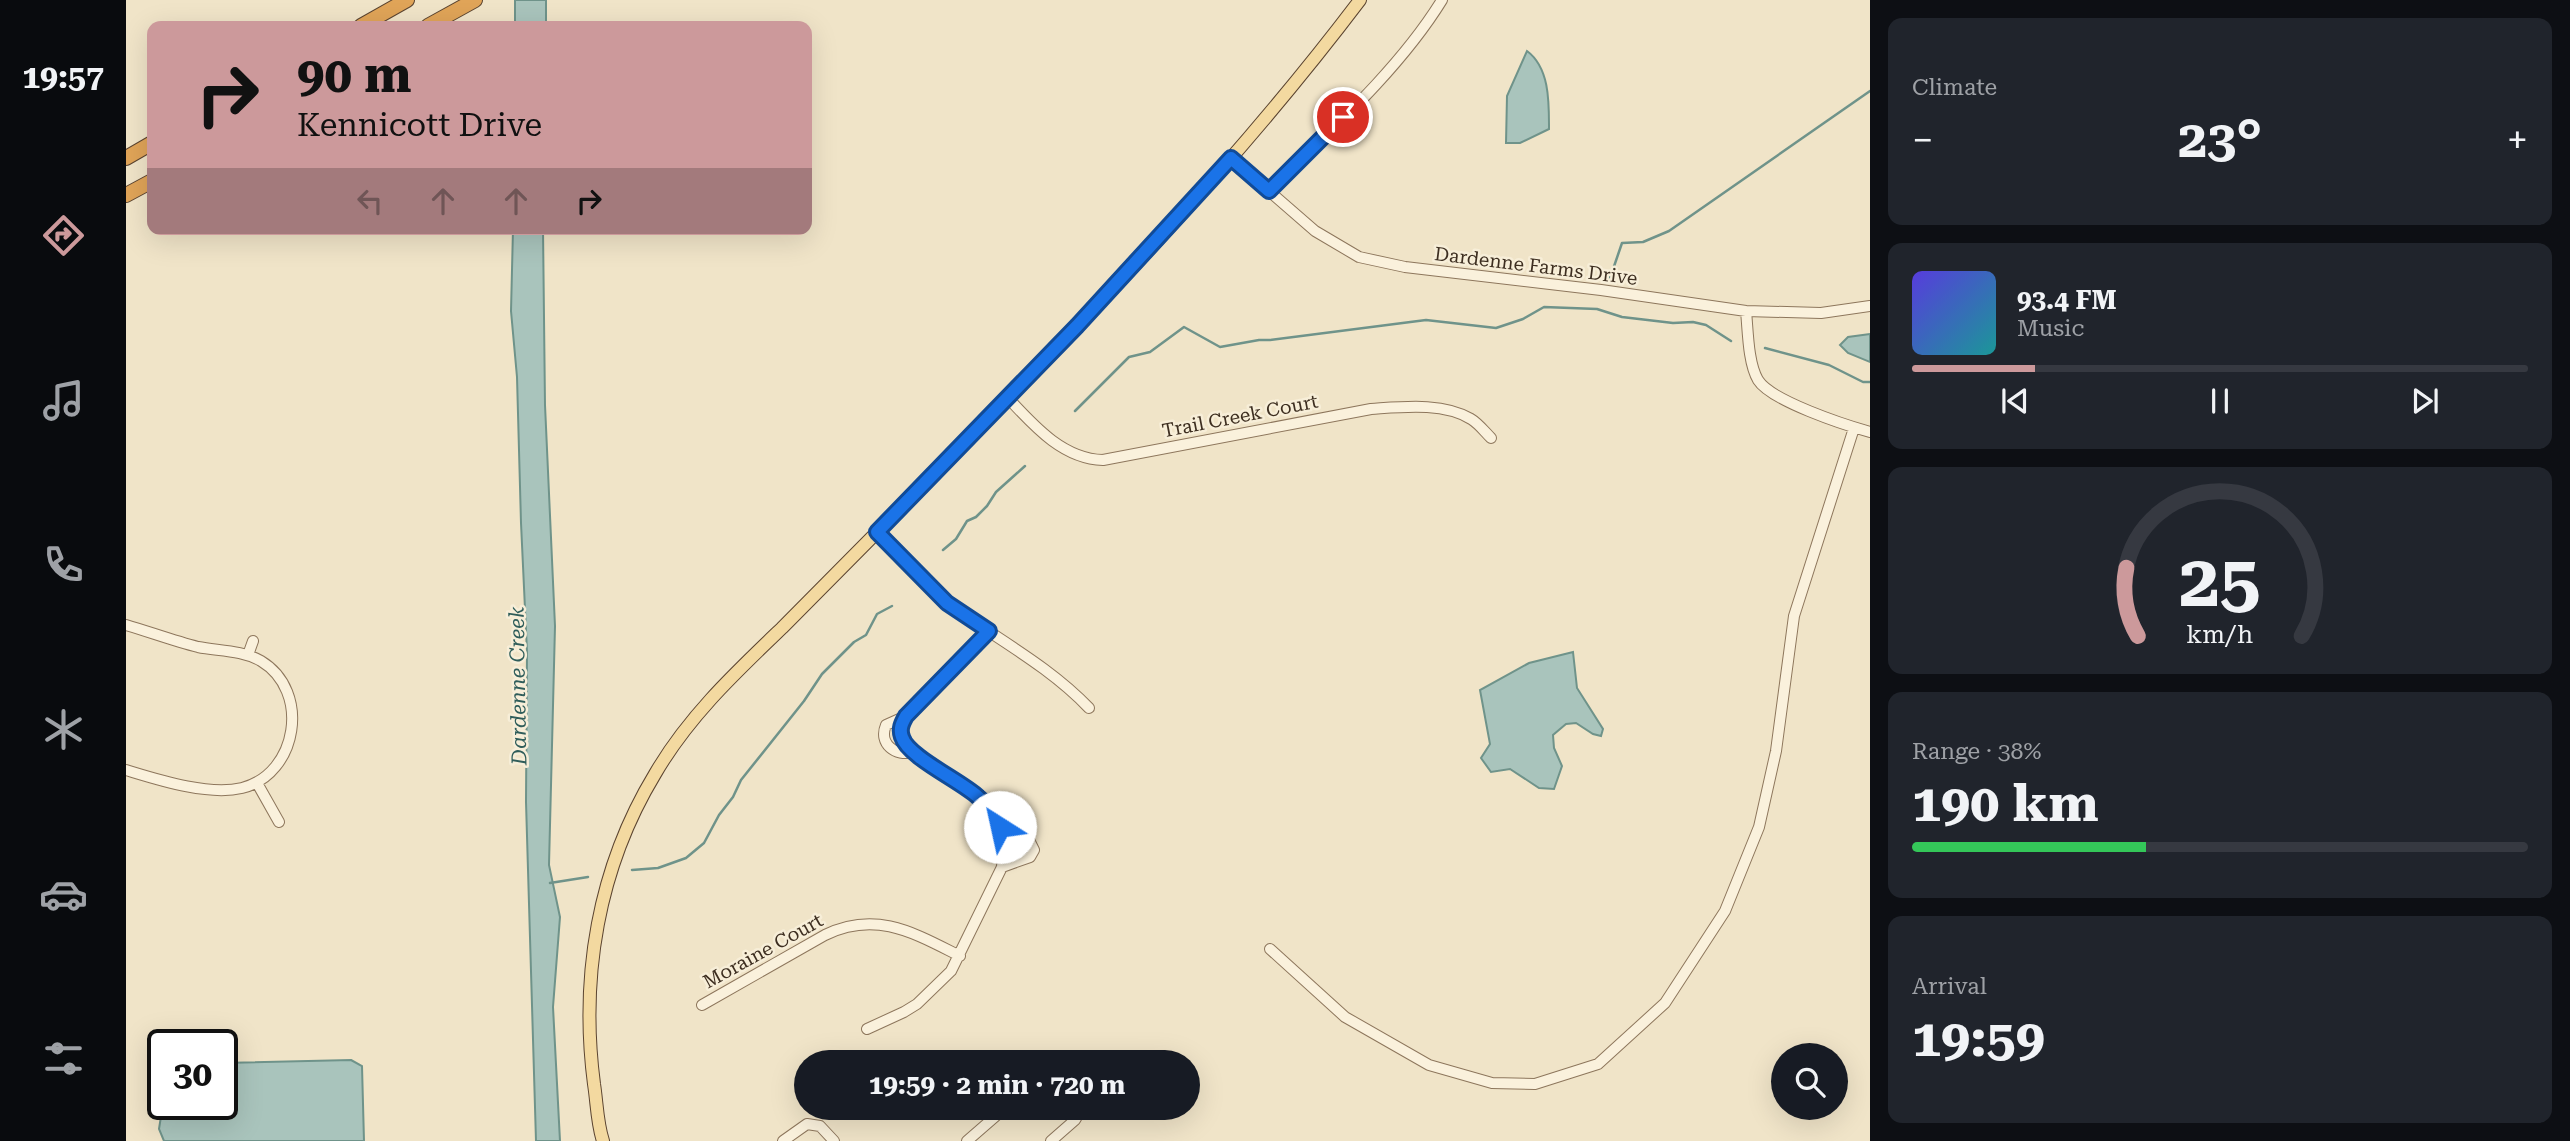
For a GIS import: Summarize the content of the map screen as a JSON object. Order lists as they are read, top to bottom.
{
  "streets": {
    "street": ["Dardenne Farms Drive", "Trail Creek Court", "Moraine Court"]
  },
  "water": ["Dardenne Creek"],
  "page": {
    "tabs": "19:57",
    "tile": [
      "Climate",
      ["Range · 38%", "190 km"],
      ["Arrival", "19:59"]
    ],
    "turn": ["90 m", "Kennicott Drive"],
    "heat": ["−", "23°", "+"],
    "song": ["93.4 FM", "Music"],
    "limit": "30",
    "trip": "19:59 · 2 min · 720 m",
    "gauge": ["25", "km/h"]
  }
}
